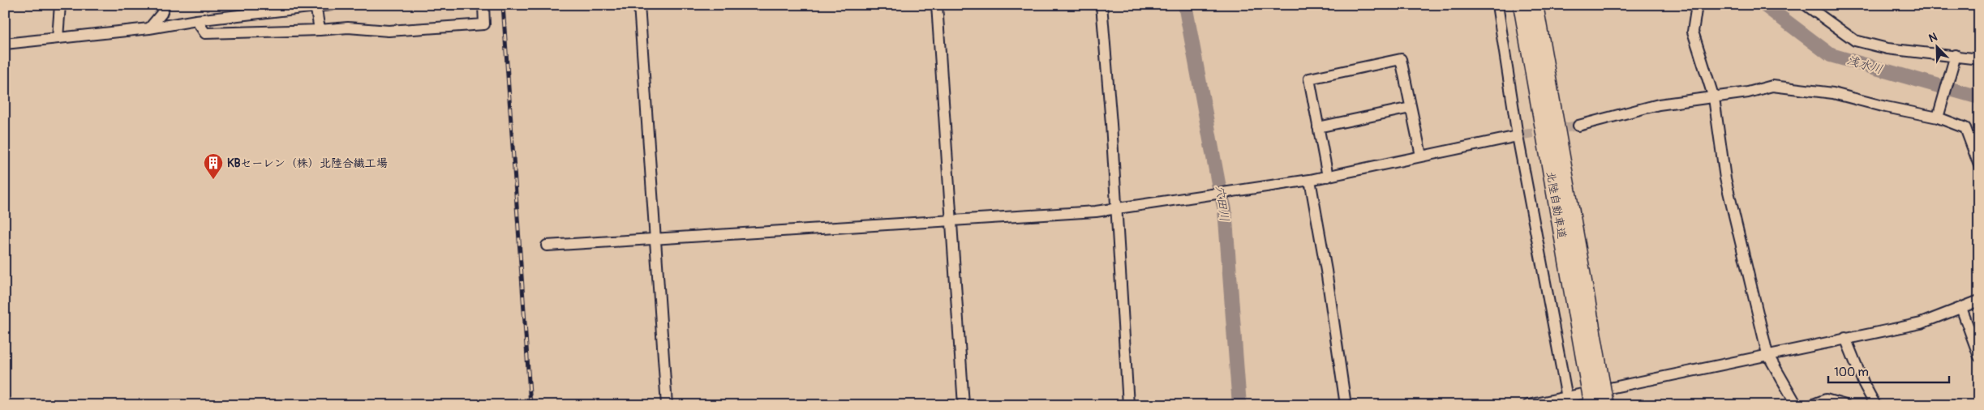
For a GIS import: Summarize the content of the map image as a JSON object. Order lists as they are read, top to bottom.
{
  "streets": {
    "highway": ["北陸自動車道"]
  },
  "water": ["浅水川", "穴田川"],
  "places": {
    "building": ["KBセーレン（株）北陸合繊工場"]
  },
  "scale_bar": "100 m",
  "north": "top left"
}
